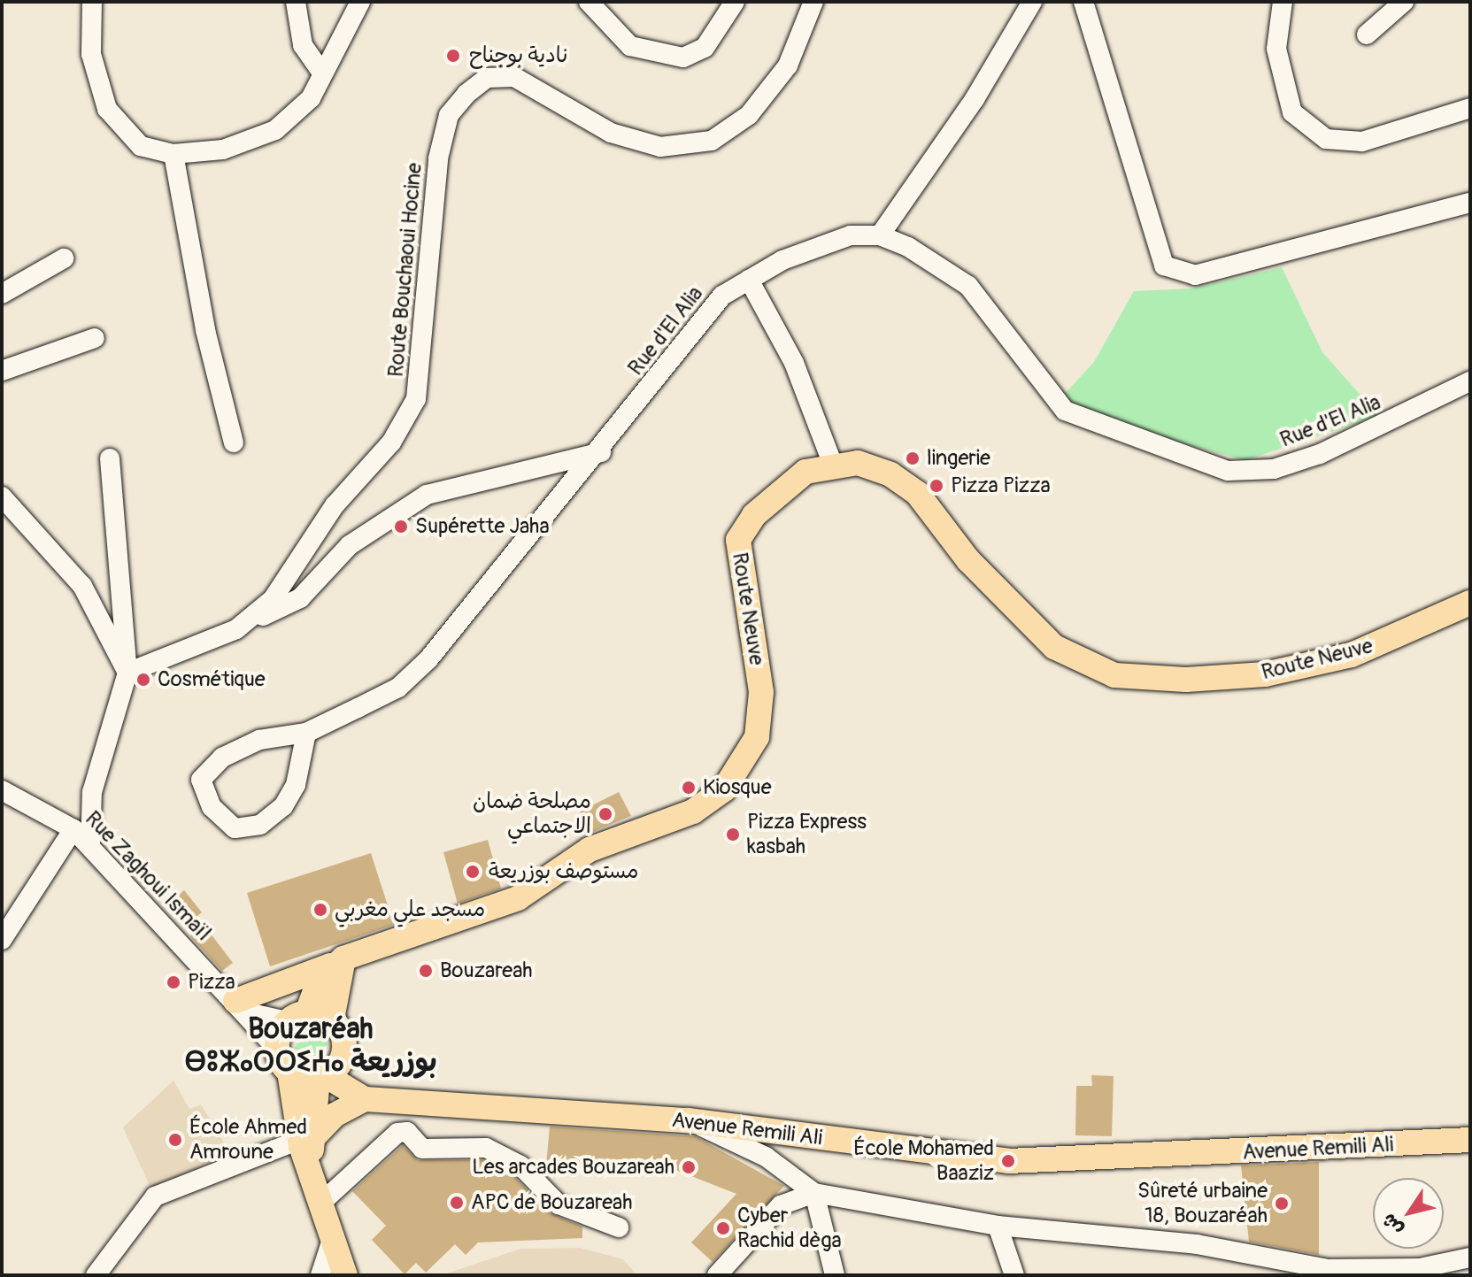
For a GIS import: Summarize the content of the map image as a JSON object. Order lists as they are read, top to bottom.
{
  "streets": {
    "main road": ["Route Neuve", "Avenue Remili Ali"],
    "street": ["Route Bouchaoui Hocine", "Rue d'El Alia", "Rue Zaghoui Ismaïl"]
  },
  "crossings": [
    ["Route Neuve", "Rue Zaghoui Ismaïl"],
    ["Rue Zaghoui Ismaïl", "Avenue Remili Ali"]
  ],
  "districts": ["Bouzaréah ⴱⵓⵣⴰⵔⵔⵉⵄⴰ بوزريعة"],
  "places": [
    "نادية بوجناح",
    "lingerie",
    "Pizza Pizza",
    "Supérette Jaha",
    "Cosmétique",
    "Kiosque",
    "مصلحة ضمان الاجتماعي",
    "Pizza Express kasbah",
    "مستوصف بوزريعة",
    "مسجد علي مغربي",
    "Bouzareah",
    "Pizza",
    "École Ahmed Amroune",
    "École Mohamed Baaziz",
    "Les arcades Bouzareah",
    "APC de Bouzareah",
    "Sûreté urbaine 18, Bouzaréah",
    "Cyber Rachid dèga"
  ],
  "north": "bottom left"
}
